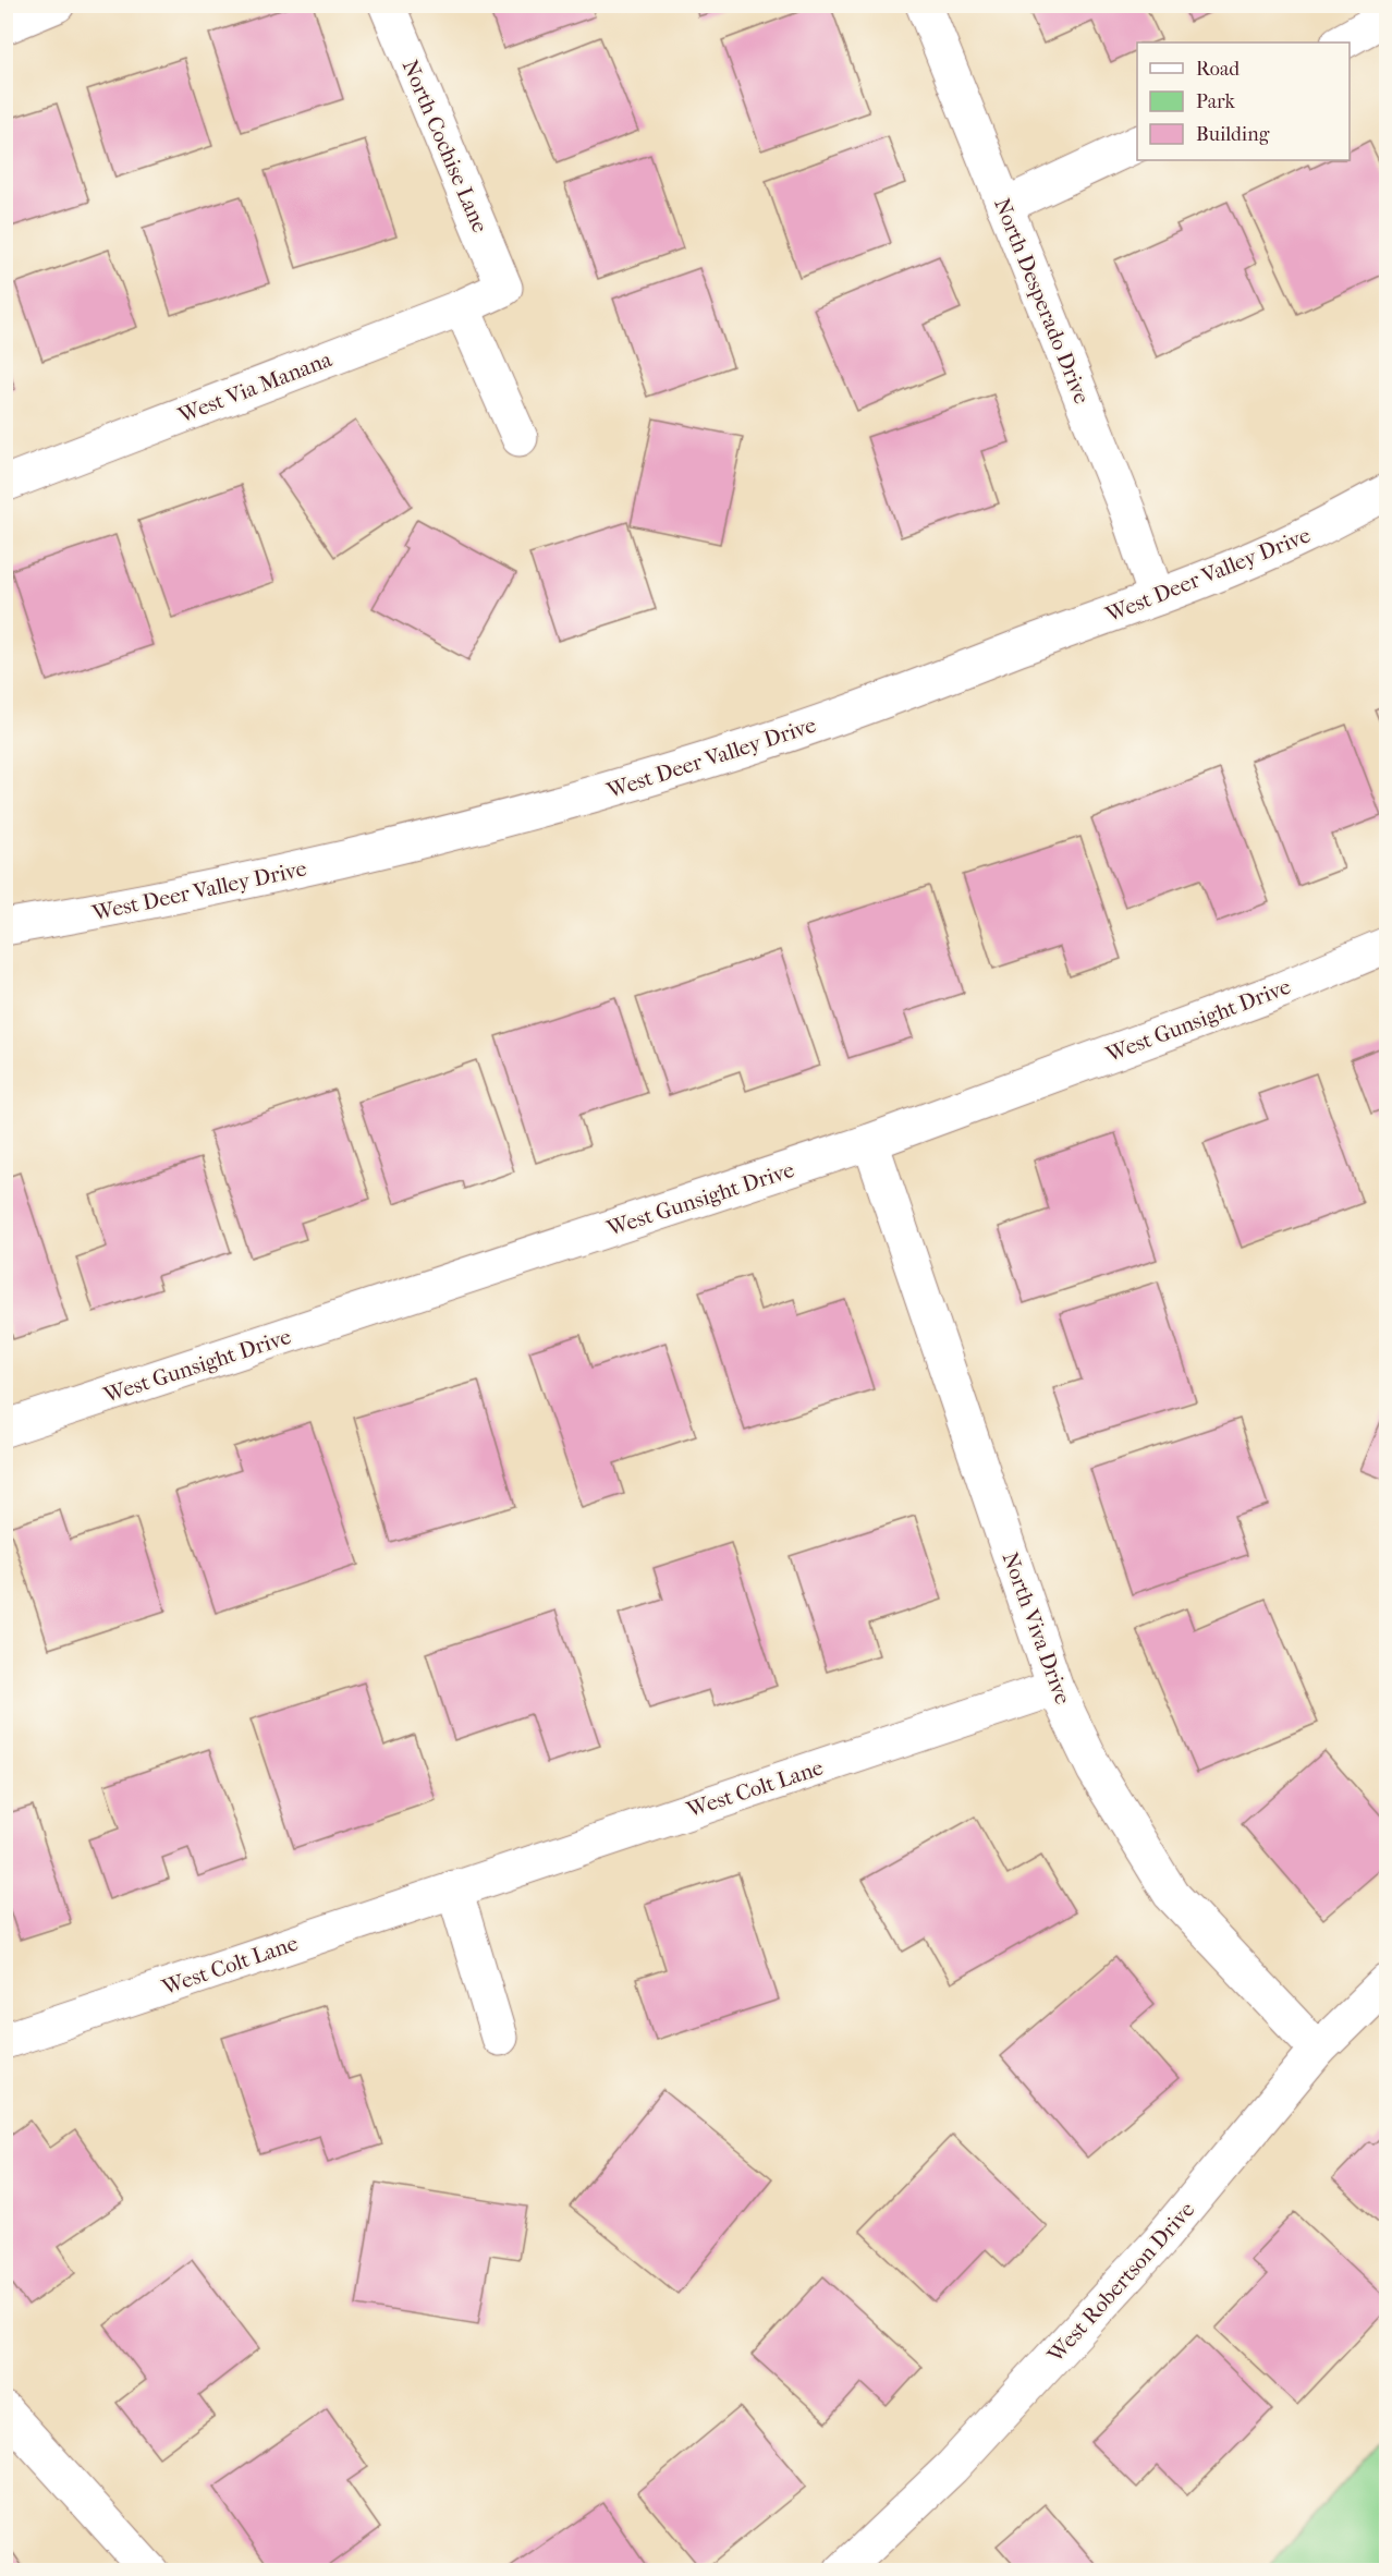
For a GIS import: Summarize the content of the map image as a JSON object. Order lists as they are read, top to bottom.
{
  "streets": {
    "street": [
      "North Cochise Lane",
      "North Desperado Drive",
      "West Via Manana",
      "West Deer Valley Drive",
      "West Gunsight Drive",
      "North Viva Drive",
      "West Colt Lane",
      "West Robertson Drive"
    ]
  },
  "crossings": [
    ["North Cochise Lane", "West Via Manana"],
    ["North Desperado Drive", "West Deer Valley Drive"],
    ["West Gunsight Drive", "North Viva Drive"],
    ["North Viva Drive", "West Colt Lane"],
    ["North Viva Drive", "West Robertson Drive"]
  ],
  "legend": ["Road", "Park", "Building"]
}
